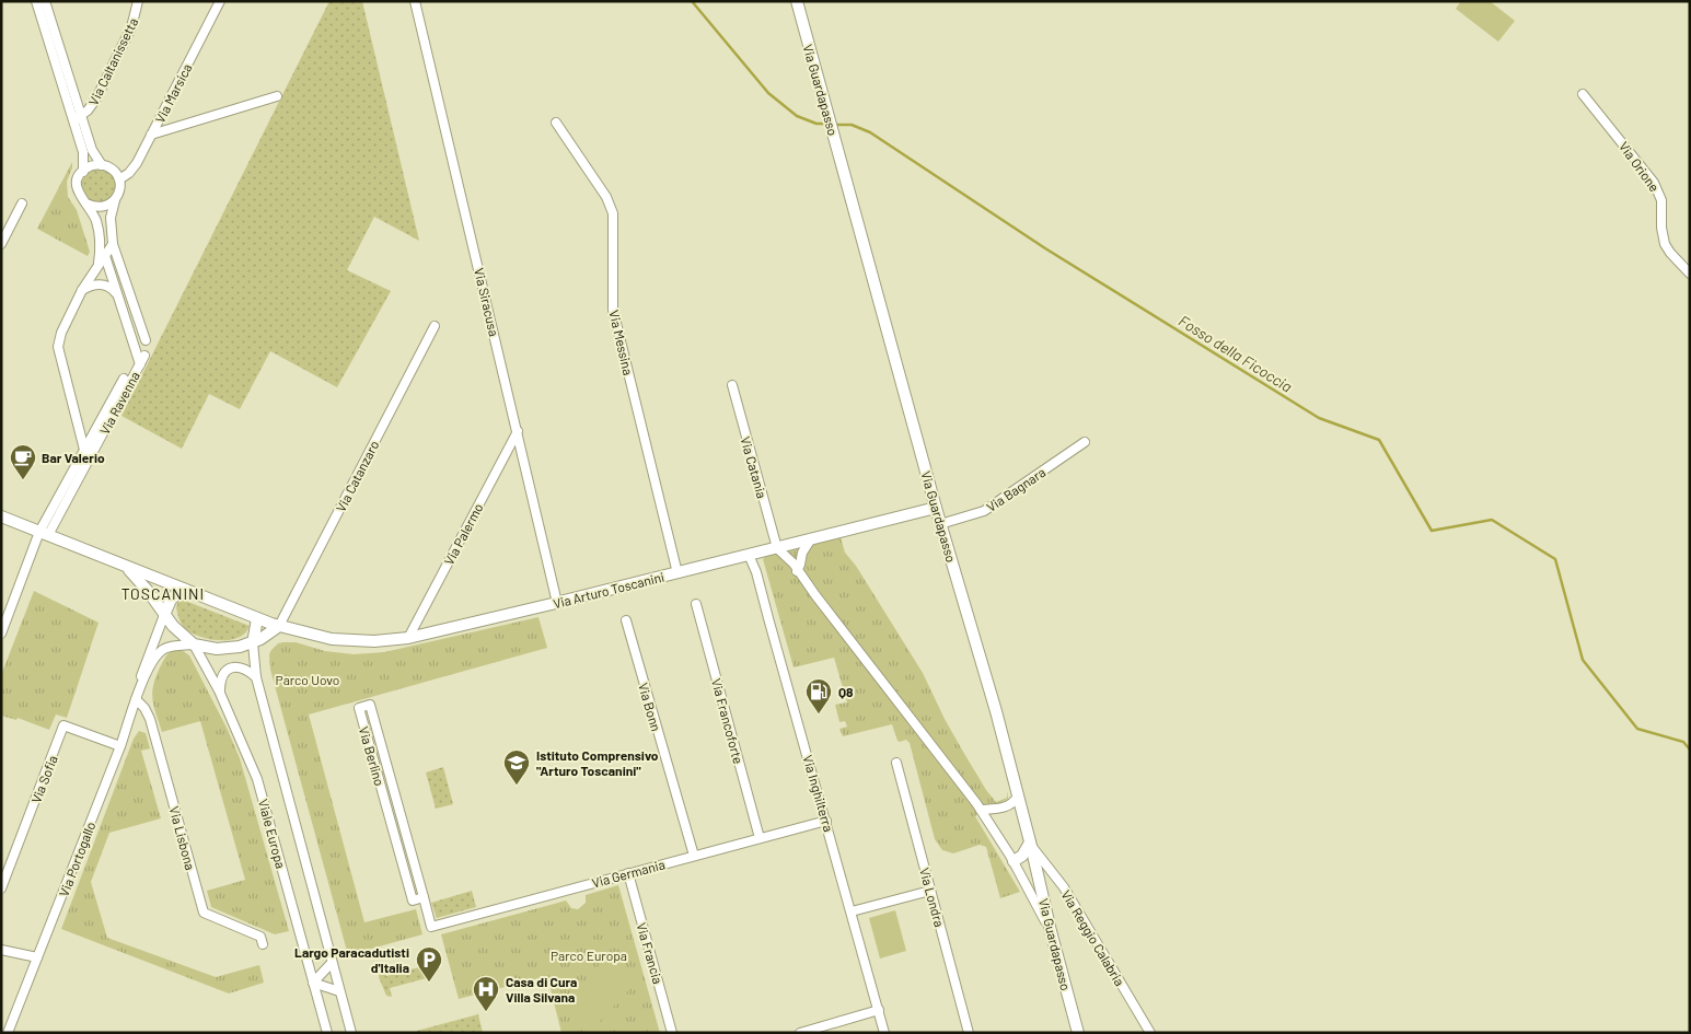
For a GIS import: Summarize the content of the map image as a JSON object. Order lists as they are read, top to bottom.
{
  "streets": {
    "street": [
      "Via Caltanissetta",
      "Via Guardapasso",
      "Via Marsica",
      "Via Orione",
      "Via Siracusa",
      "Via Messina",
      "Via Ravenna",
      "Via Catania",
      "Via Catanzaro",
      "Via Bagnara",
      "Via Palermo",
      "Via Arturo Toscanini",
      "Via Bonn",
      "Via Francoforte",
      "Via Berlino",
      "Via Sofia",
      "Via Inghilterra",
      "Viale Europa",
      "Via Lisbona",
      "Via Portogallo",
      "Via Germania",
      "Via Londra",
      "Via Reggio Calabria",
      "Via Francia"
    ]
  },
  "crossings": [
    ["Via Caltanissetta", "Via Marsica"],
    ["Via Guardapasso", "Via Bagnara"],
    ["Via Guardapasso", "Via Arturo Toscanini"],
    ["Via Guardapasso", "Via Reggio Calabria"],
    ["Via Siracusa", "Via Palermo"],
    ["Via Siracusa", "Via Arturo Toscanini"],
    ["Via Messina", "Via Arturo Toscanini"],
    ["Via Ravenna", "Via Arturo Toscanini"],
    ["Via Catania", "Via Arturo Toscanini"],
    ["Via Catanzaro", "Via Arturo Toscanini"],
    ["Via Palermo", "Via Arturo Toscanini"],
    ["Via Arturo Toscanini", "Via Inghilterra"],
    ["Via Arturo Toscanini", "Viale Europa"],
    ["Via Arturo Toscanini", "Via Portogallo"],
    ["Via Bonn", "Via Germania"],
    ["Via Francoforte", "Via Germania"],
    ["Via Berlino", "Via Germania"],
    ["Via Sofia", "Via Portogallo"],
    ["Via Inghilterra", "Via Germania"],
    ["Viale Europa", "Via Portogallo"],
    ["Via Lisbona", "Via Portogallo"],
    ["Via Germania", "Via Francia"]
  ],
  "districts": ["TOSCANINI"],
  "water": ["Fosso della Ficoccia"],
  "parks": ["Parco Uovo", "Parco Europa"],
  "places": {
    "cafe": ["Bar Valerio"],
    "fuel station": ["Q8"],
    "school or university": ["Istituto Comprensivo \"Arturo Toscanini\""],
    "parking": ["Largo Paracadutisti d'Italia"],
    "hospital": ["Casa di Cura Villa Silvana"]
  }
}
